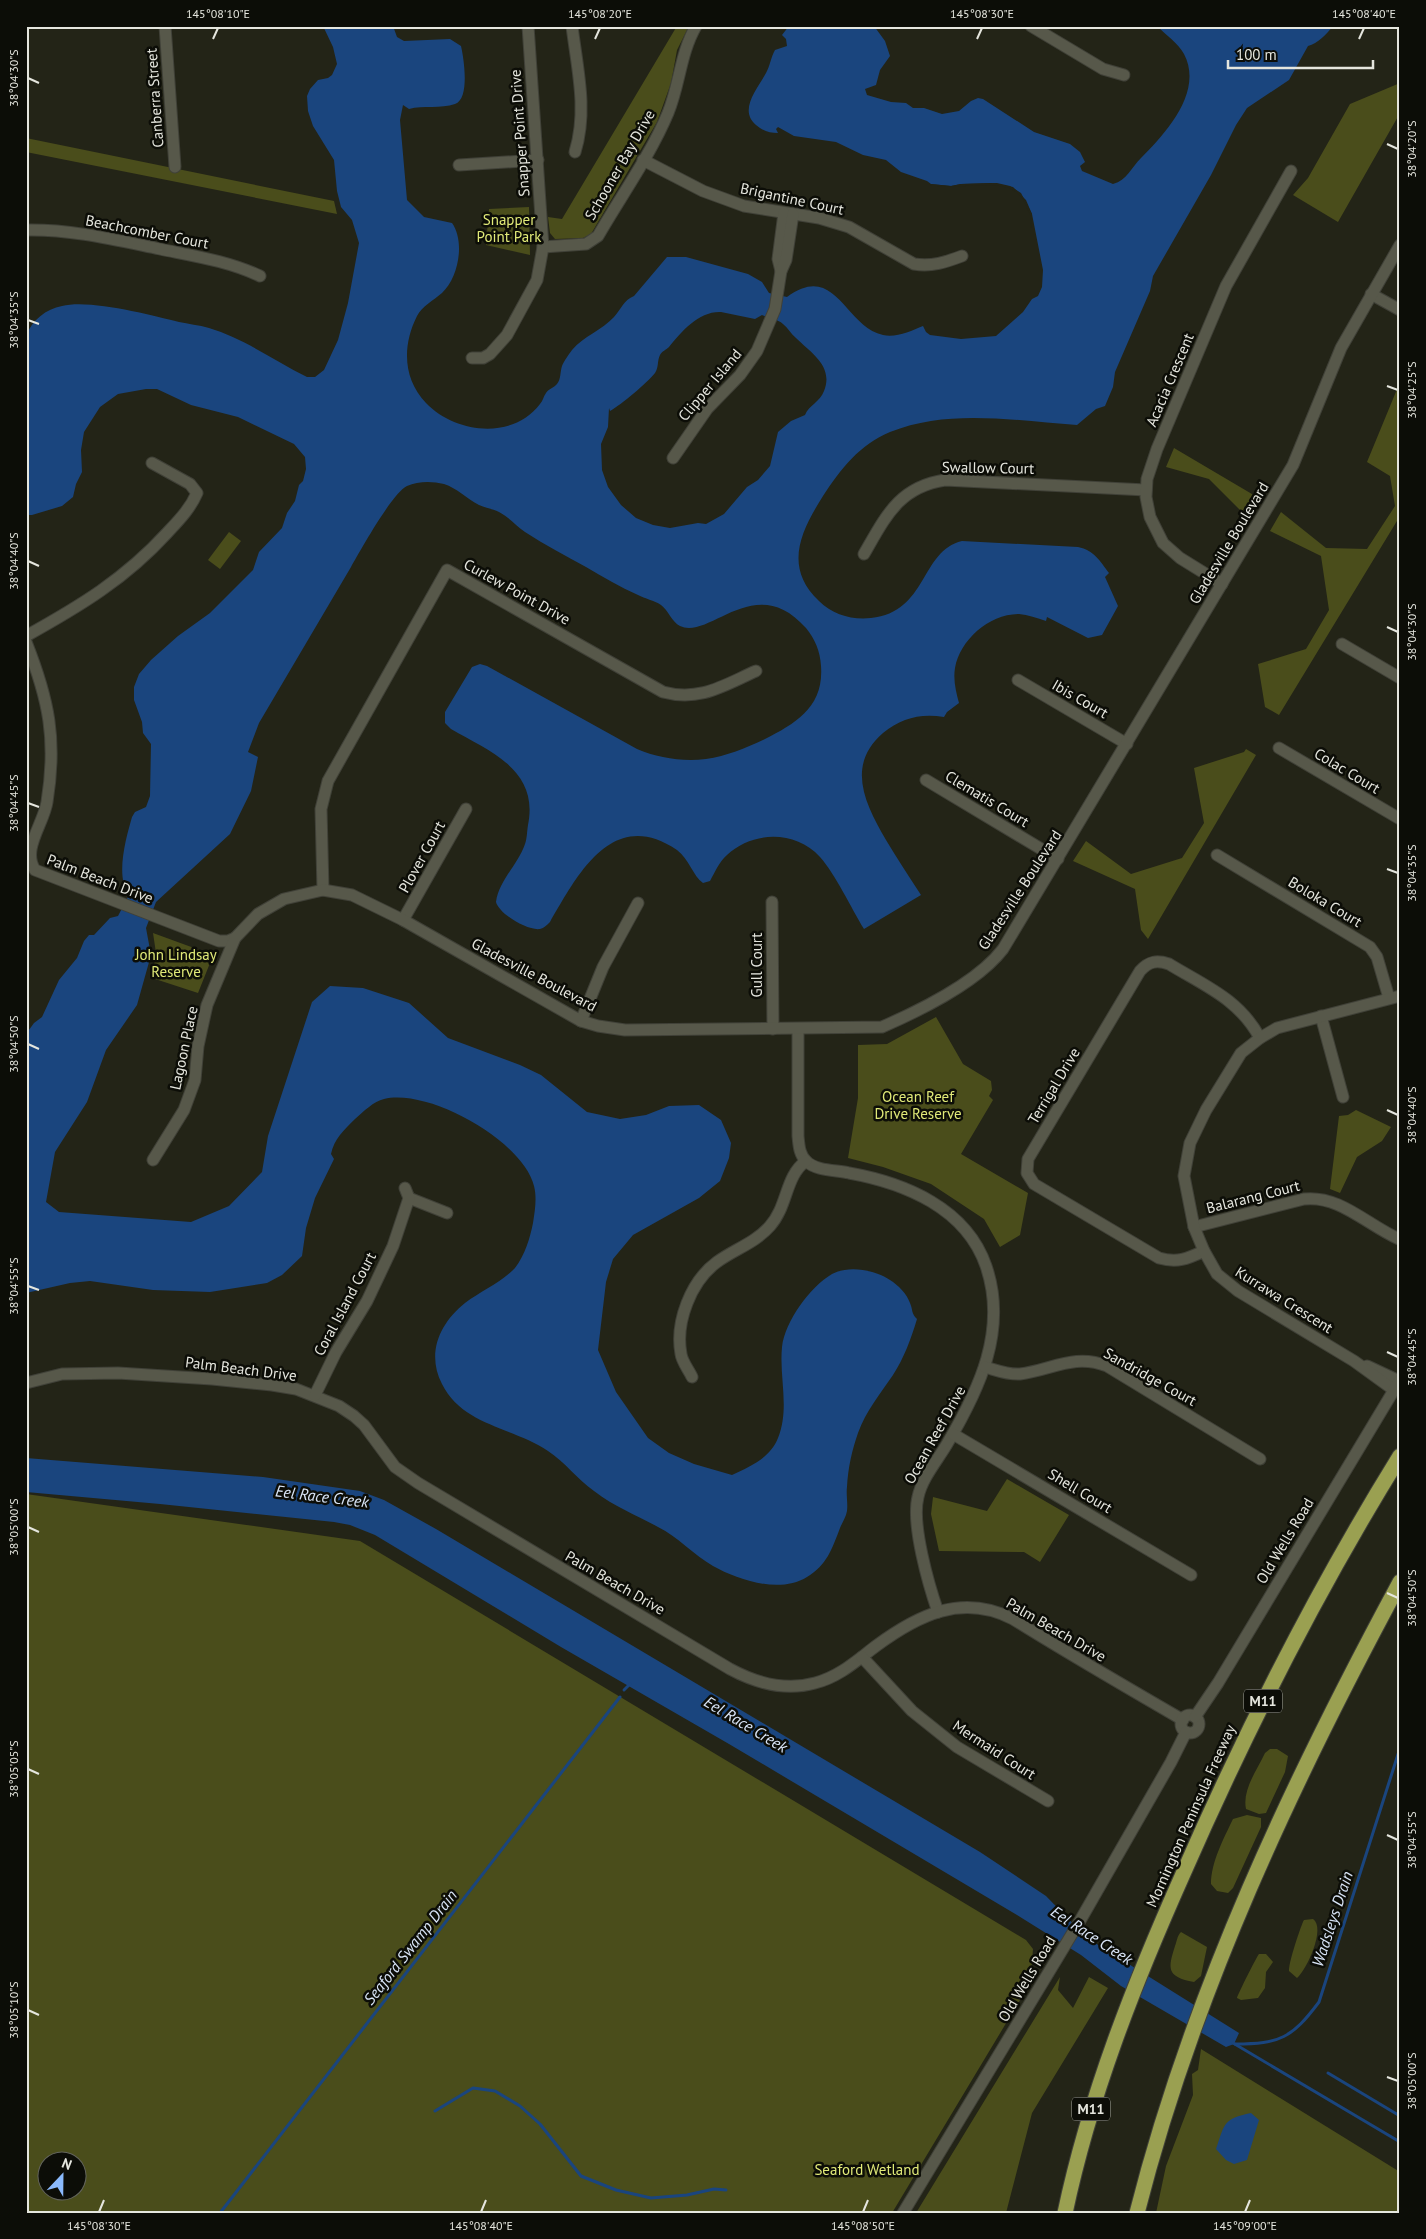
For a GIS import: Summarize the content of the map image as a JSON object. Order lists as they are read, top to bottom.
{
  "streets": {
    "highway": ["M11", "Mornington Peninsula Freeway"],
    "street": [
      "Canberra Street",
      "Snapper Point Drive",
      "Schooner Bay Drive",
      "Brigantine Court",
      "Beachcomber Court",
      "Acacia Crescent",
      "Clipper Island",
      "Swallow Court",
      "Gladesville Boulevard",
      "Curlew Point Drive",
      "Ibis Court",
      "Colac Court",
      "Clematis Court",
      "Plover Court",
      "Palm Beach Drive",
      "Boloka Court",
      "Gull Court",
      "Lagoon Place",
      "Terrigal Drive",
      "Balarang Court",
      "Kurrawa Crescent",
      "Coral Island Court",
      "Sandridge Court",
      "Ocean Reef Drive",
      "Shell Court",
      "Old Wells Road",
      "Mermaid Court"
    ]
  },
  "crossings": [
    ["Snapper Point Drive", "Schooner Bay Drive"],
    ["Schooner Bay Drive", "Brigantine Court"],
    ["Brigantine Court", "Clipper Island"],
    ["Acacia Crescent", "Swallow Court"],
    ["Acacia Crescent", "Gladesville Boulevard"],
    ["Gladesville Boulevard", "Curlew Point Drive"],
    ["Gladesville Boulevard", "Ibis Court"],
    ["Gladesville Boulevard", "Clematis Court"],
    ["Gladesville Boulevard", "Plover Court"],
    ["Gladesville Boulevard", "Palm Beach Drive"],
    ["Gladesville Boulevard", "Gull Court"],
    ["Gladesville Boulevard", "Lagoon Place"],
    ["Palm Beach Drive", "Lagoon Place"],
    ["Palm Beach Drive", "Coral Island Court"],
    ["Palm Beach Drive", "Ocean Reef Drive"],
    ["Palm Beach Drive", "Old Wells Road"],
    ["Palm Beach Drive", "Mermaid Court"],
    ["Boloka Court", "Kurrawa Crescent"],
    ["Terrigal Drive", "Kurrawa Crescent"],
    ["Balarang Court", "Kurrawa Crescent"],
    ["Kurrawa Crescent", "Old Wells Road"],
    ["Sandridge Court", "Ocean Reef Drive"],
    ["Ocean Reef Drive", "Shell Court"]
  ],
  "water": ["Eel Race Creek", "Wadsleys Drain", "Seaford Swamp Drain"],
  "parks": [
    "Snapper Point Park",
    "John Lindsay Reserve",
    "Ocean Reef Drive Reserve",
    "Seaford Wetland"
  ],
  "scale_bar": "100 m",
  "north": "top",
  "coordinates": [
    "145°08'10\"E",
    "145°08'20\"E",
    "145°08'30\"E",
    "145°08'40\"E",
    "38°04'30\"S",
    "38°04'20\"S",
    "38°04'35\"S",
    "38°04'25\"S",
    "38°04'40\"S",
    "38°04'45\"S",
    "38°04'50\"S",
    "38°04'55\"S",
    "38°05'00\"S",
    "38°05'05\"S",
    "38°05'10\"S",
    "145°08'50\"E",
    "145°09'00\"E"
  ]
}
